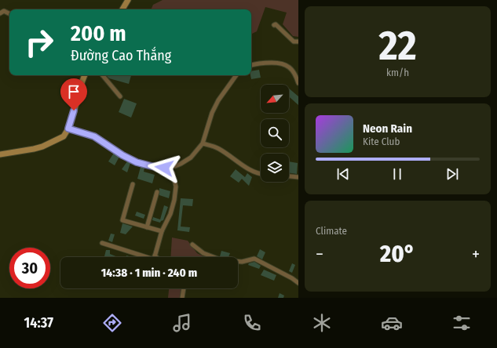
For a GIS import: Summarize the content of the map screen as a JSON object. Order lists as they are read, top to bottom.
{
  "north": "bottom left",
  "page": {
    "tile": [
      ["22", "km/h"],
      "Climate"
    ],
    "turn": ["200 m", "Đường Cao Thắng"],
    "song": ["Neon Rain", "Kite Club"],
    "heat": ["−", "20°", "+"],
    "limit": "30",
    "trip": "14:38 · 1 min · 240 m",
    "tabs": "14:37"
  }
}
